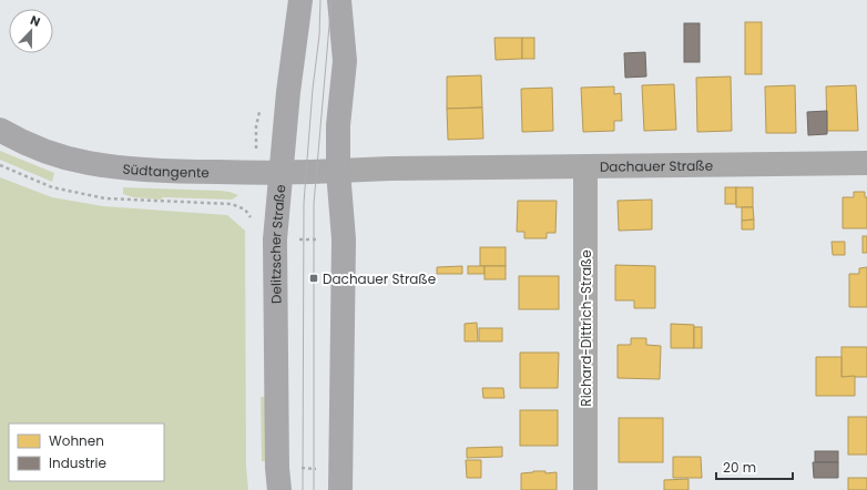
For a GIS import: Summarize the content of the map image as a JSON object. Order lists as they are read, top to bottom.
{
  "streets": {
    "main road": ["Südtangente", "Delitzscher Straße"],
    "street": ["Dachauer Straße", "Richard-Dittrich-Straße"]
  },
  "crossings": [
    ["Dachauer Straße", "Südtangente"],
    ["Dachauer Straße", "Richard-Dittrich-Straße"],
    ["Südtangente", "Delitzscher Straße"]
  ],
  "places": {
    "transit": ["Dachauer Straße"]
  },
  "legend": ["Wohnen", "Industrie"],
  "scale_bar": "20 m",
  "north": "top"
}
